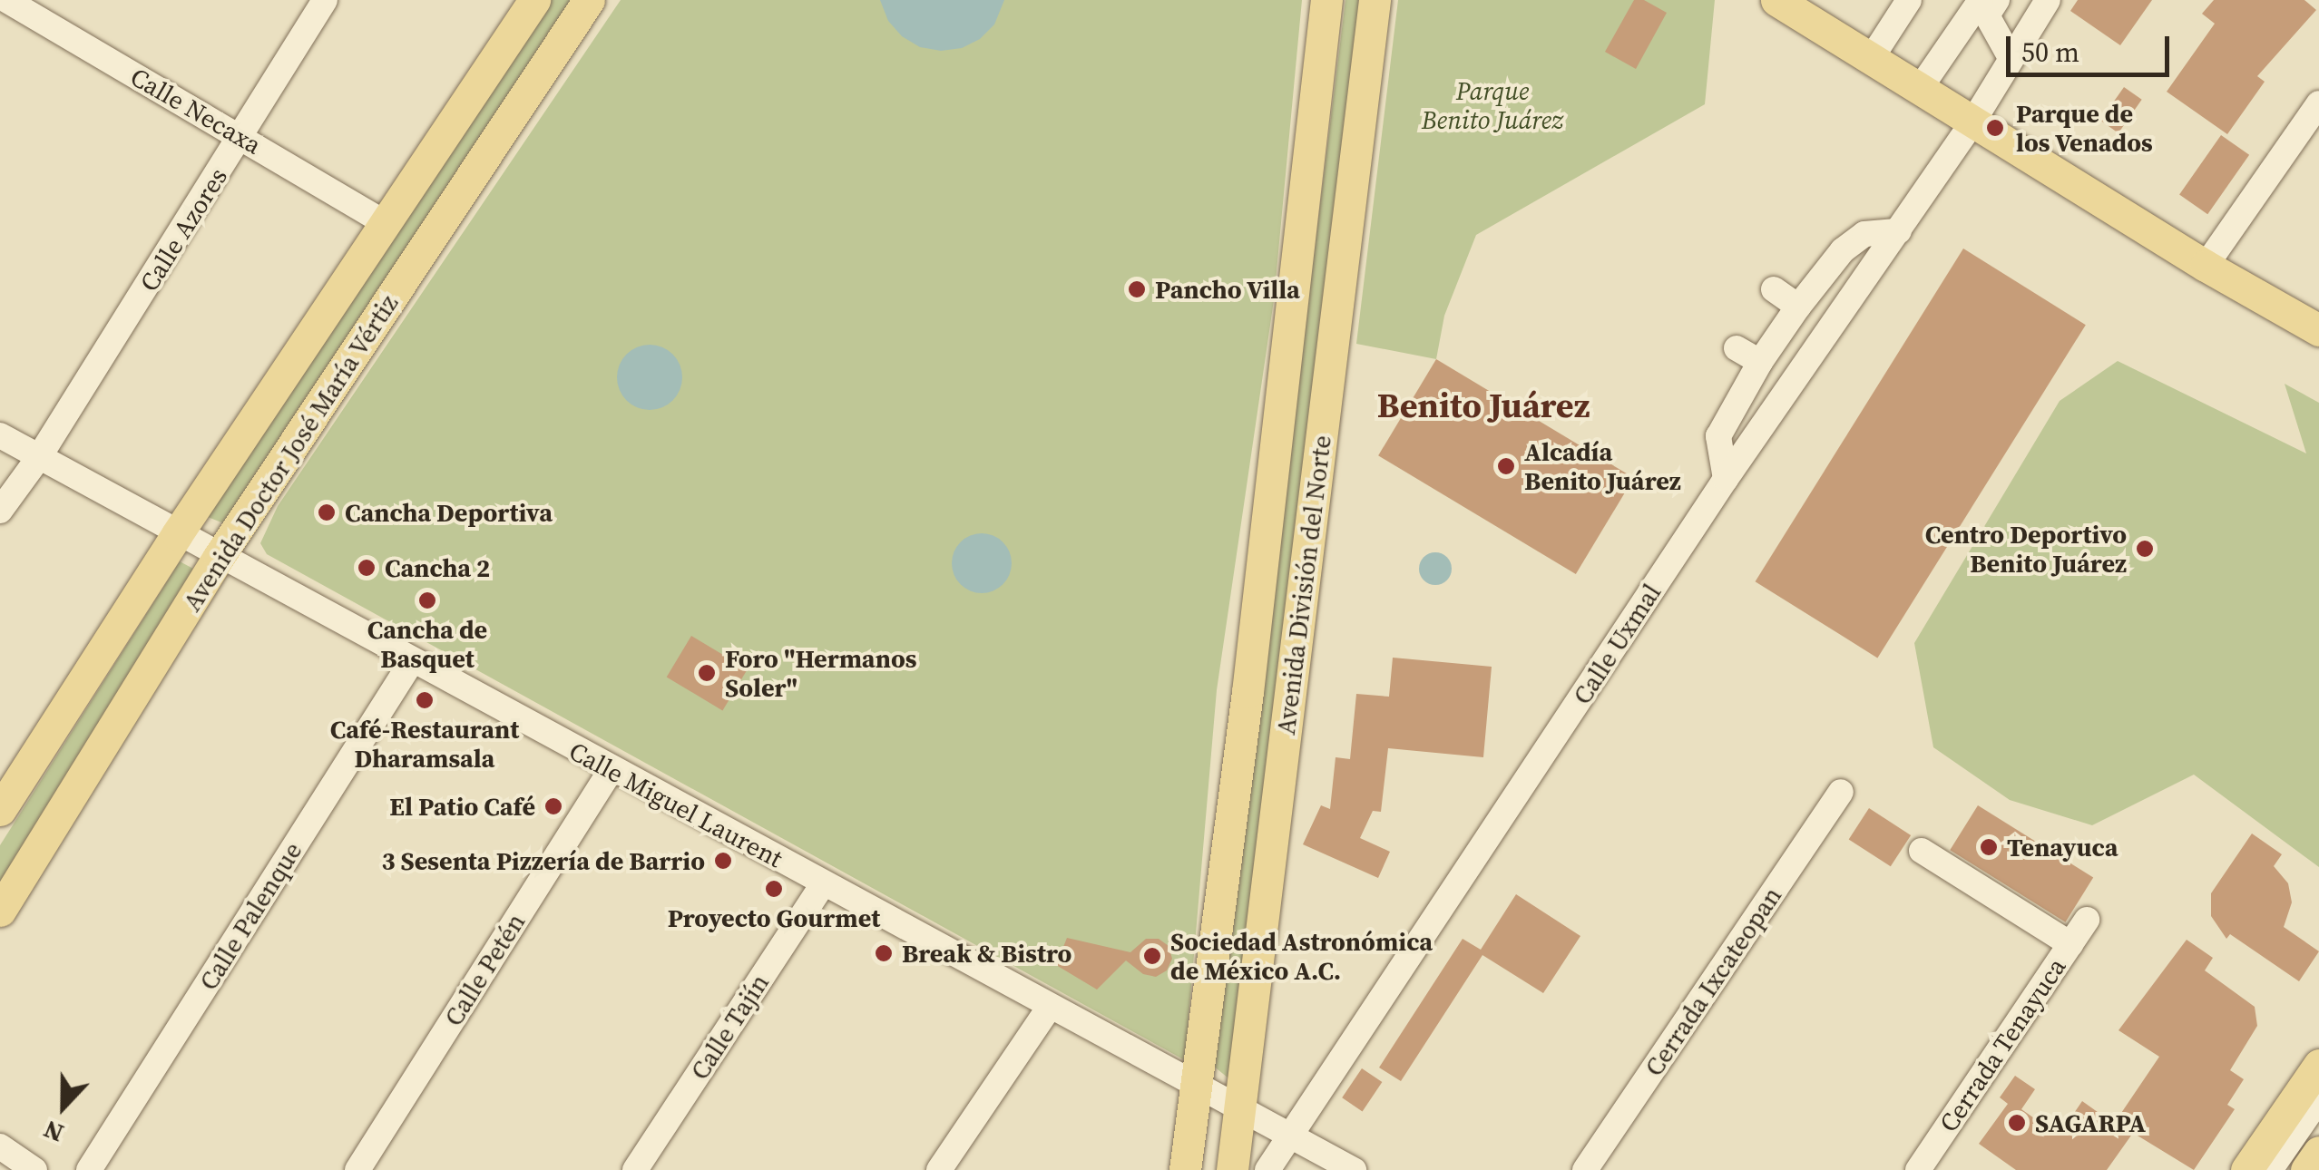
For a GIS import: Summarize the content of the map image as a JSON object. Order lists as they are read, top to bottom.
{
  "streets": {
    "main road": ["Avenida Doctor José María Vértiz", "Avenida División del Norte"],
    "street": [
      "Calle Necaxa",
      "Calle Azores",
      "Calle Uxmal",
      "Calle Miguel Laurent",
      "Calle Palenque",
      "Calle Petén",
      "Cerrada Ixcateopan",
      "Calle Tajín",
      "Cerrada Tenayuca"
    ]
  },
  "crossings": [
    ["Calle Necaxa", "Calle Azores"],
    ["Calle Necaxa", "Avenida Doctor José María Vértiz"],
    ["Calle Azores", "Calle Miguel Laurent"],
    ["Avenida Doctor José María Vértiz", "Calle Miguel Laurent"],
    ["Avenida División del Norte", "Calle Miguel Laurent"],
    ["Calle Uxmal", "Calle Miguel Laurent"],
    ["Calle Miguel Laurent", "Calle Palenque"],
    ["Calle Miguel Laurent", "Calle Petén"],
    ["Calle Miguel Laurent", "Calle Tajín"]
  ],
  "districts": ["Benito Juárez"],
  "parks": ["Parque Benito Juárez"],
  "places": [
    "Parque de los Venados",
    "Pancho Villa",
    "Alcadía Benito Juárez",
    "Cancha Deportiva",
    "Centro Deportivo Benito Juárez",
    "Cancha 2",
    "Cancha de Basquet",
    "Foro \"Hermanos Soler\"",
    "Café-Restaurant Dharamsala",
    "El Patio Café",
    "Tenayuca",
    "3 Sesenta Pizzería de Barrio",
    "Proyecto Gourmet",
    "Break & Bistro",
    "Sociedad Astronómica de México A.C.",
    "SAGARPA"
  ],
  "scale_bar": "50 m",
  "north": "bottom"
}
